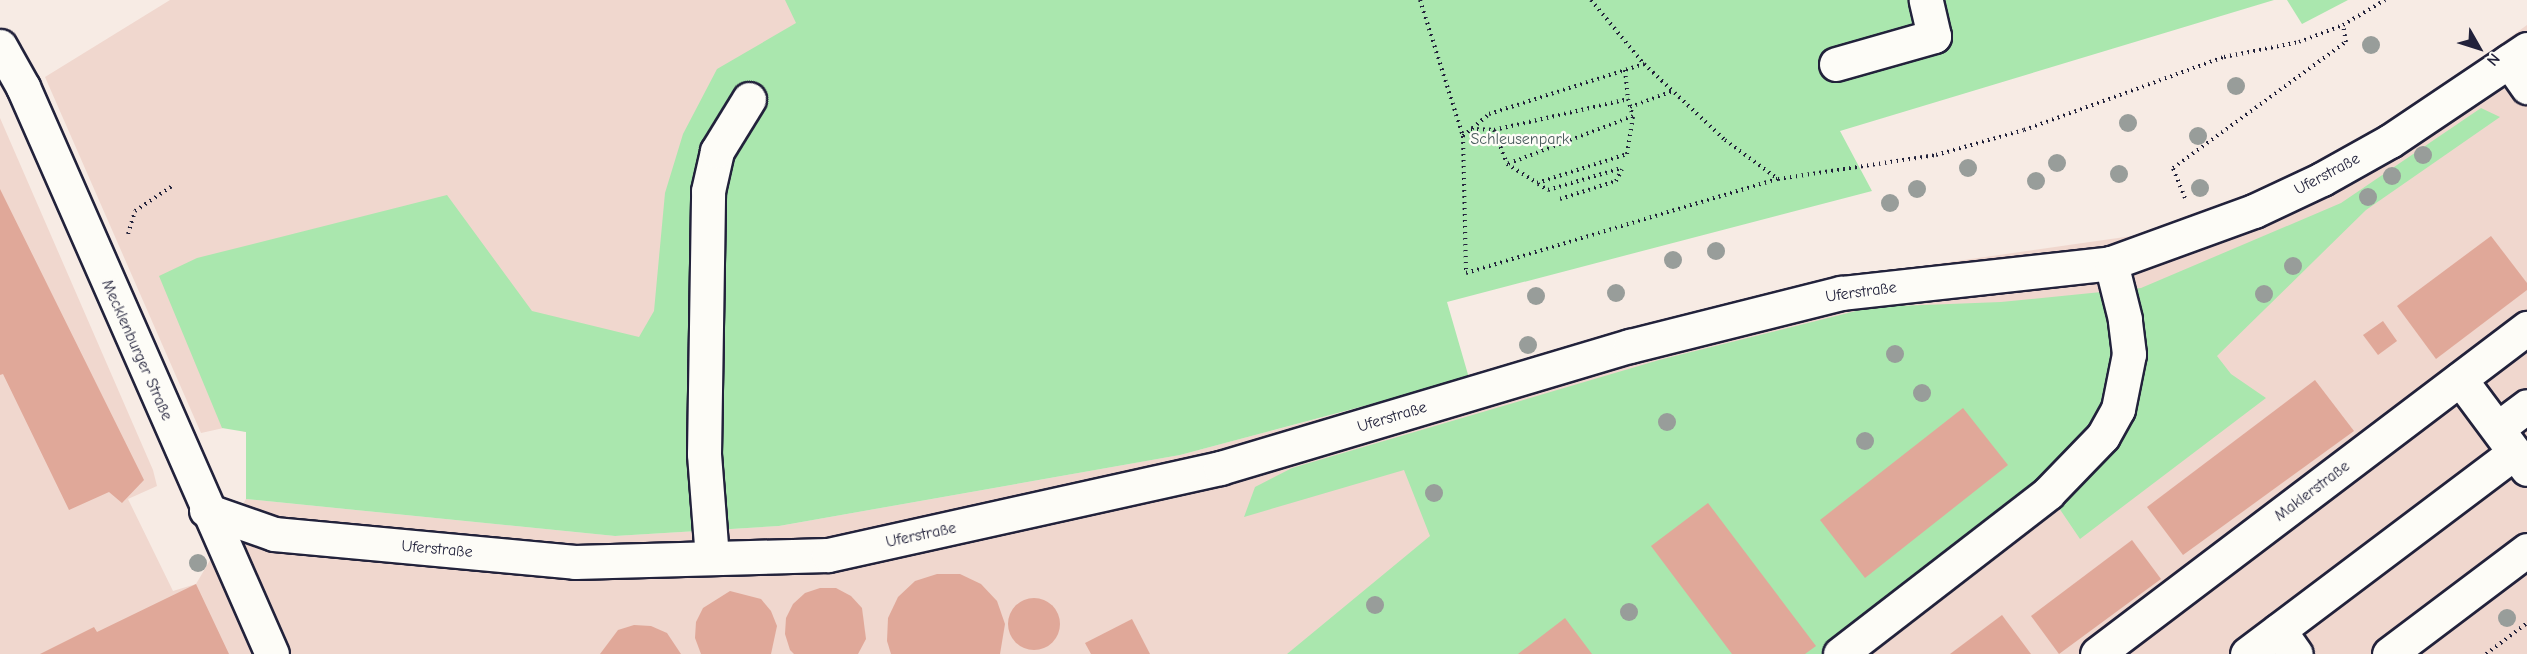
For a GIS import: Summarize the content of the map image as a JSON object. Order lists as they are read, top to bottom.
{
  "streets": {
    "street": ["Uferstraße", "Mecklenburger Straße", "Maklerstraße"]
  },
  "crossings": [
    ["Uferstraße", "Mecklenburger Straße"]
  ],
  "parks": ["Schleusenpark"],
  "north": "bottom right"
}
